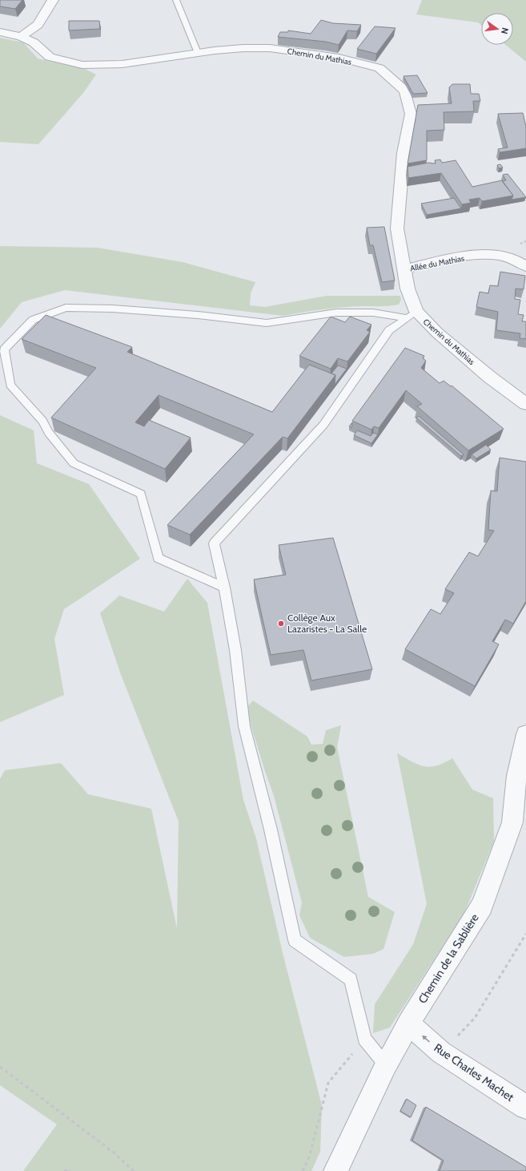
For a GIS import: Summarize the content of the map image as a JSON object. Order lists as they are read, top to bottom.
{
  "streets": {
    "street": [
      "Chemin du Mathias",
      "Allée du Mathias",
      "Chemin de la Sablière",
      "Rue Charles Machet"
    ]
  },
  "crossings": [
    ["Chemin du Mathias", "Allée du Mathias"],
    ["Chemin de la Sablière", "Rue Charles Machet"]
  ],
  "places": ["Collège Aux Lazaristes - La Salle"],
  "north": "right"
}
